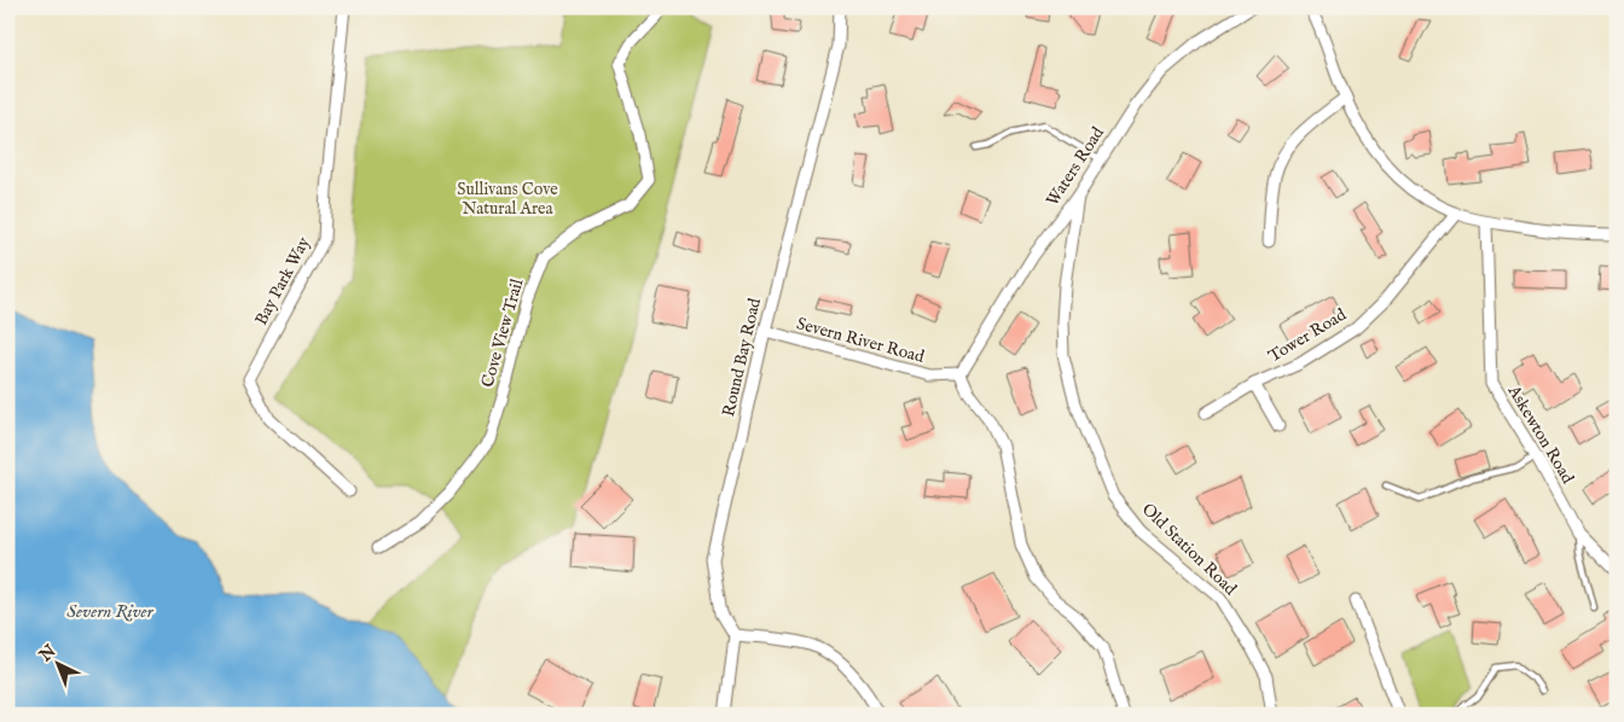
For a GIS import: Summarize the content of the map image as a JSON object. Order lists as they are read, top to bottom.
{
  "streets": {
    "street": [
      "Waters Road",
      "Bay Park Way",
      "Cove View Trail",
      "Tower Road",
      "Severn River Road",
      "Round Bay Road",
      "Askewton Road",
      "Old Station Road"
    ]
  },
  "crossings": [
    ["Waters Road", "Severn River Road"],
    ["Waters Road", "Old Station Road"],
    ["Severn River Road", "Round Bay Road"]
  ],
  "water": ["Severn River"],
  "parks": ["Sullivans Cove Natural Area"],
  "north": "top left"
}
